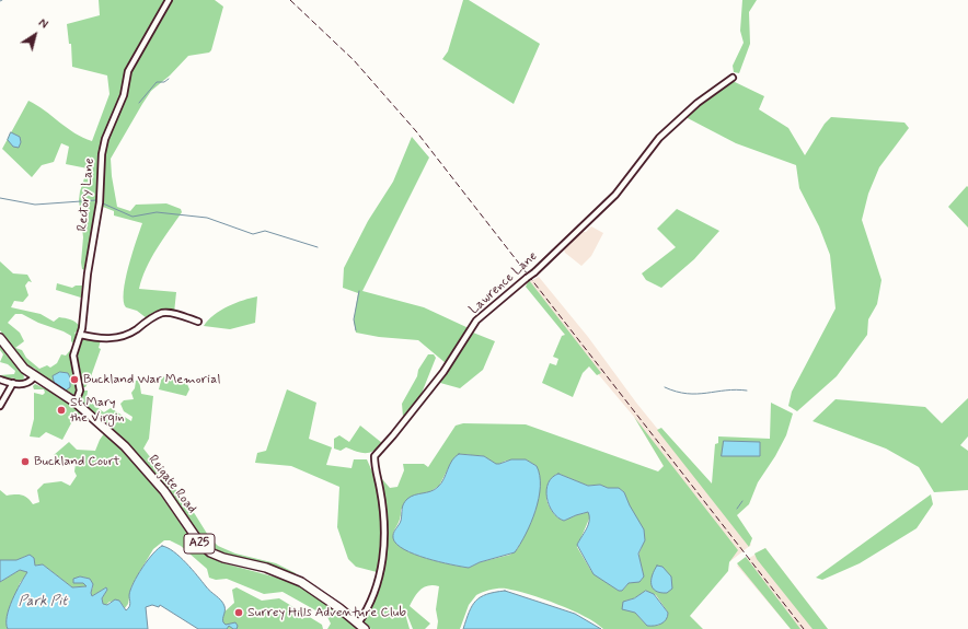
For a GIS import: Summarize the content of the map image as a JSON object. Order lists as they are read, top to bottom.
{
  "streets": {
    "main road": ["Reigate Road", "A25"],
    "street": ["Rectory Lane", "Lawrence Lane"]
  },
  "crossings": [
    ["Rectory Lane", "Reigate Road"],
    ["Lawrence Lane", "Reigate Road"]
  ],
  "water": ["Park Pit"],
  "places": [
    "Buckland War Memorial",
    "St Mary the Virgin",
    "Buckland Court",
    "Surrey Hills Adventure Club"
  ],
  "north": "top right"
}
